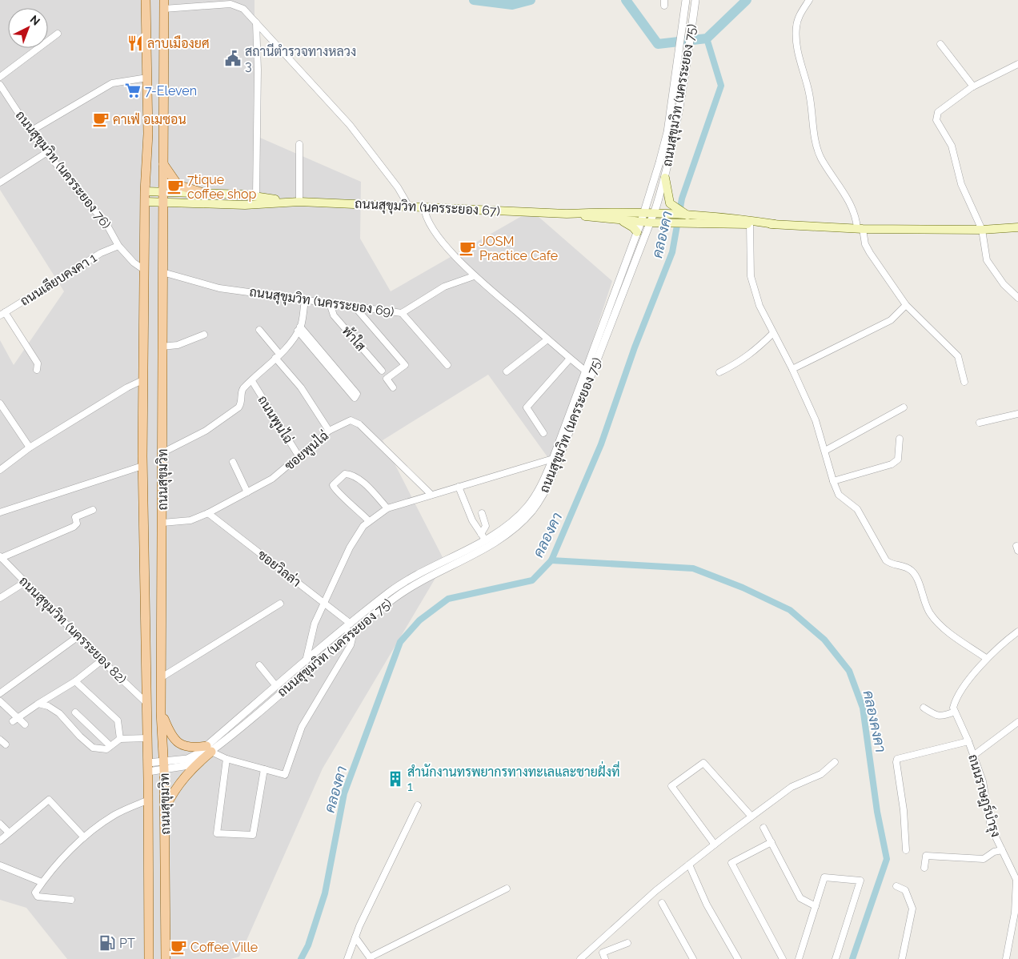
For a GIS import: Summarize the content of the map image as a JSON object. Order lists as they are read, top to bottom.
{
  "streets": {
    "main road": ["ถนนสุขุมวิท (นครระยอง 67)", "ถนนสุขุมวิท"],
    "street": [
      "ถนนสุขุมวิท (นครระยอง 75)",
      "ถนนสุขุมวิท (นครระยอง 76)",
      "ถนนเลียบคงคา 1",
      "ถนนสุขุมวิท (นครระยอง 69)",
      "พ้าใส",
      "ถนนพูนไฉ่",
      "ซอยพูนไฉ่",
      "ซอยวิลล่า",
      "ถนนสุขุมวิท (นครระยอง 82)",
      "ถนนราษฎร์บำรุง"
    ]
  },
  "crossings": [
    ["ถนนสุขุมวิท (นครระยอง 75)", "ถนนสุขุมวิท (นครระยอง 67)"],
    ["ถนนสุขุมวิท (นครระยอง 75)", "ถนนสุขุมวิท"],
    ["ถนนสุขุมวิท (นครระยอง 75)", "ซอยวิลล่า"],
    ["ถนนสุขุมวิท (นครระยอง 76)", "ถนนเลียบคงคา 1"],
    ["ถนนสุขุมวิท (นครระยอง 76)", "ถนนสุขุมวิท"],
    ["ถนนสุขุมวิท (นครระยอง 67)", "ถนนสุขุมวิท"],
    ["ถนนสุขุมวิท (นครระยอง 69)", "พ้าใส"],
    ["ถนนสุขุมวิท (นครระยอง 69)", "ถนนสุขุมวิท"],
    ["ถนนพูนไฉ่", "ซอยพูนไฉ่"],
    ["ซอยพูนไฉ่", "ถนนสุขุมวิท"],
    ["ซอยพูนไฉ่", "ซอยวิลล่า"],
    ["ถนนสุขุมวิท", "ถนนสุขุมวิท (นครระยอง 82)"]
  ],
  "water": ["คลองคา", "คลองคงคา"],
  "places": {
    "restaurant": ["ลาบเมืองยศ"],
    "public building": ["สถานีตำรวจทางหลวง 3"],
    "supermarket": ["7-Eleven"],
    "cafe": [
      "คาเฟ่ อเมซอน",
      "7tique coffee shop",
      "JOSM Practice Cafe",
      "Coffee Ville"
    ],
    "building": ["สำนักงานทรพยากรทางทะเลและชายฝั่งที่ 1"],
    "fuel station": ["PT"]
  },
  "north": "top right"
}
